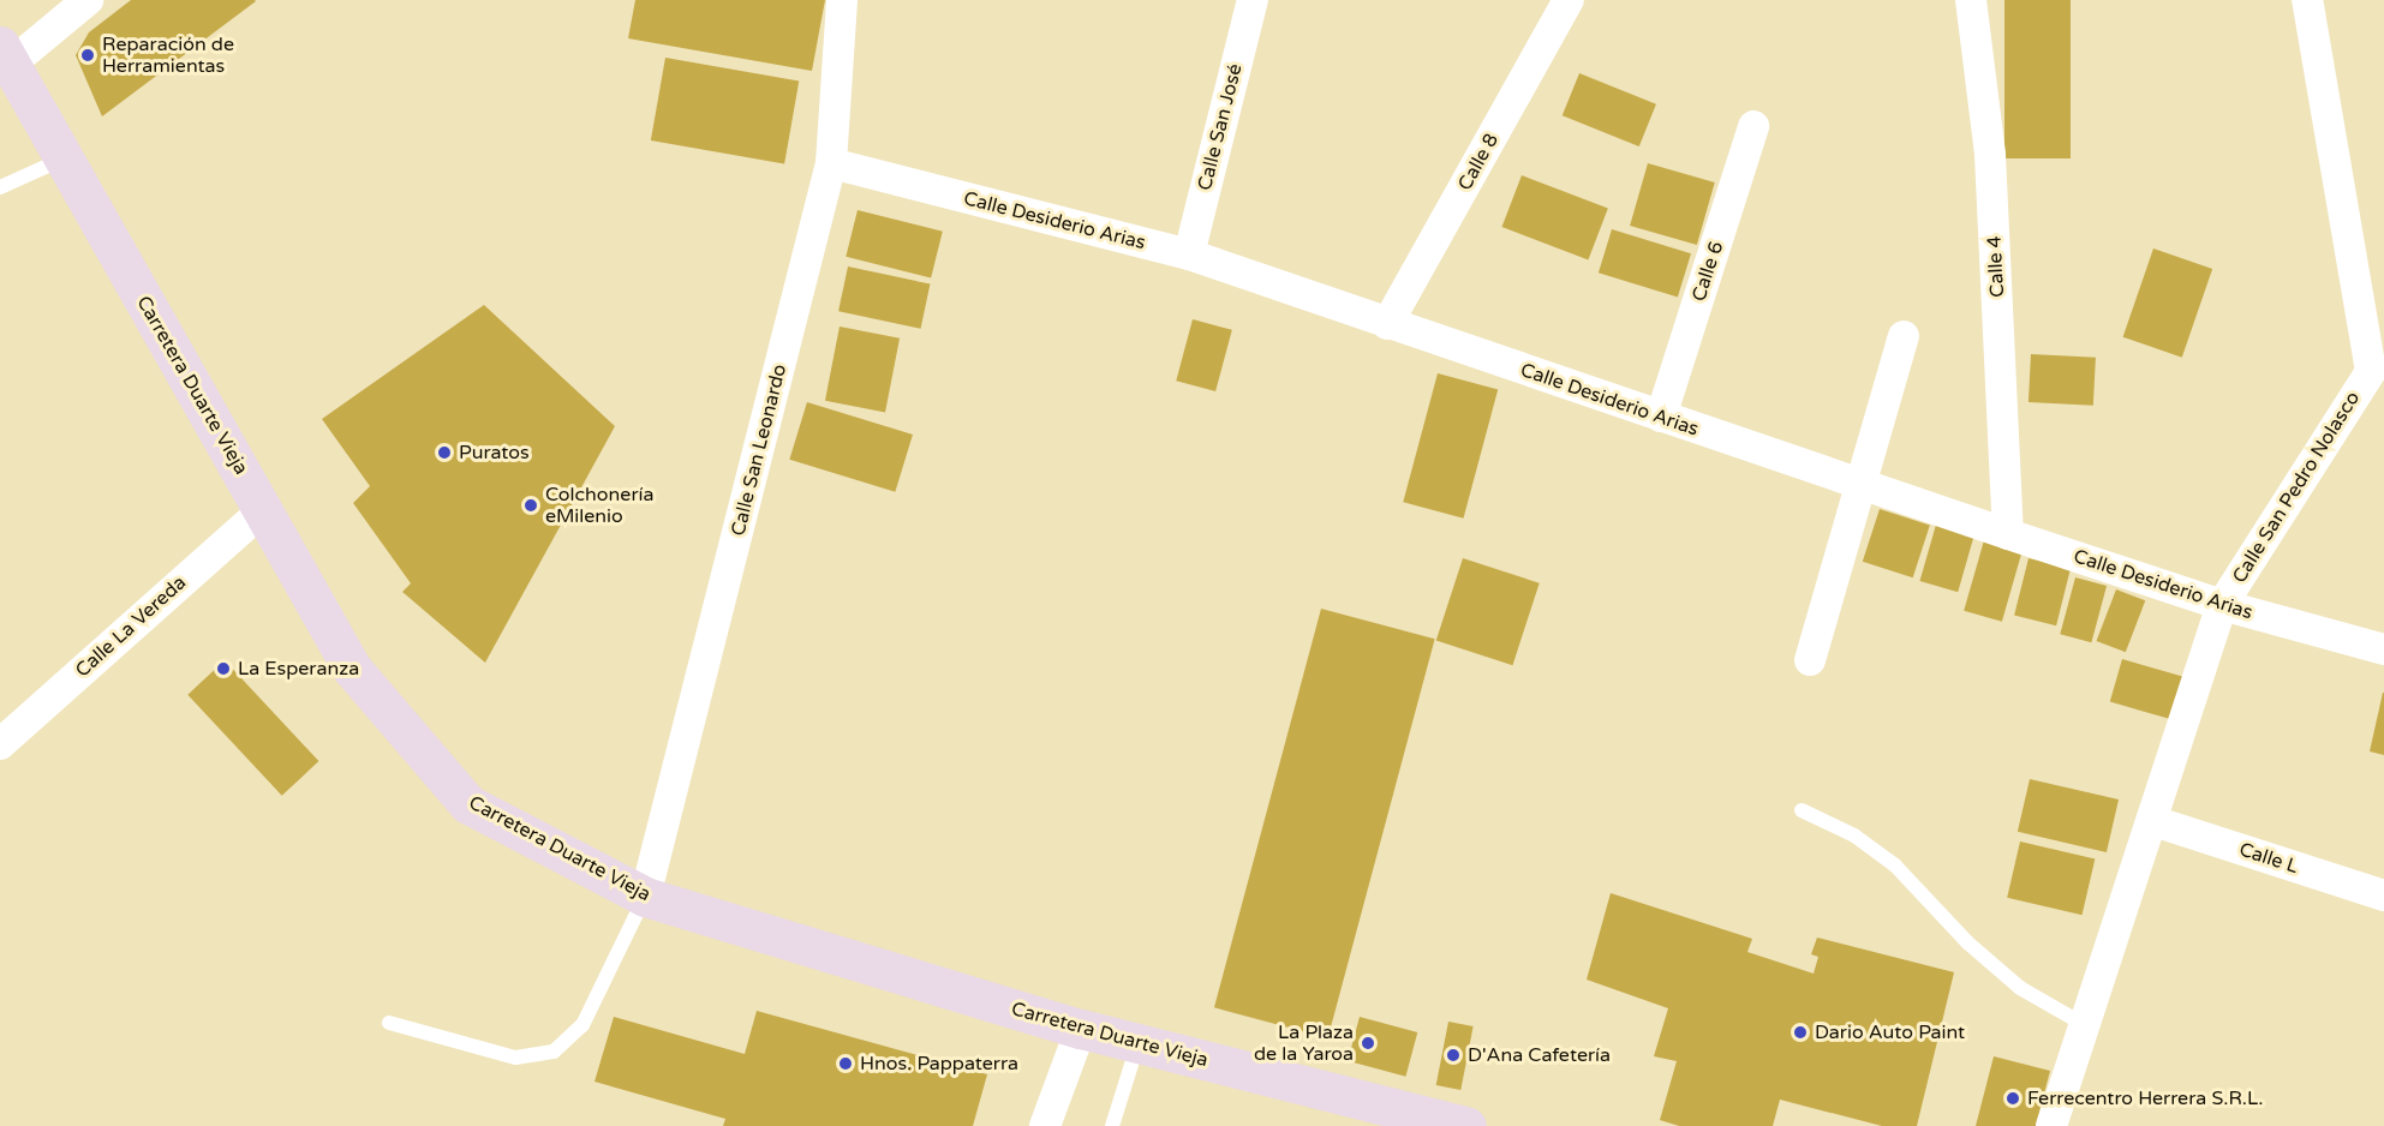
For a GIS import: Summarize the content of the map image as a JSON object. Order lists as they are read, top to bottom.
{
  "streets": {
    "main road": ["Carretera Duarte Vieja"],
    "street": [
      "Calle San José",
      "Calle 8",
      "Calle Desiderio Arias",
      "Calle 4",
      "Calle 6",
      "Calle San Leonardo",
      "Calle San Pedro Nolasco",
      "Calle La Vereda",
      "Calle L"
    ]
  },
  "crossings": [
    ["Calle San José", "Calle Desiderio Arias"],
    ["Calle 8", "Calle Desiderio Arias"],
    ["Calle Desiderio Arias", "Calle 4"],
    ["Calle Desiderio Arias", "Calle 6"],
    ["Calle Desiderio Arias", "Calle San Leonardo"],
    ["Calle Desiderio Arias", "Calle San Pedro Nolasco"],
    ["Carretera Duarte Vieja", "Calle San Leonardo"],
    ["Carretera Duarte Vieja", "Calle La Vereda"],
    ["Calle San Pedro Nolasco", "Calle L"]
  ],
  "places": [
    "Reparación de Herramientas",
    "Puratos",
    "Colchonería eMilenio",
    "La Esperanza",
    "Dario Auto Paint",
    "La Plaza de la Yaroa",
    "D'Ana Cafetería",
    "Hnos. Pappaterra",
    "Ferrecentro Herrera S.R.L."
  ]
}
